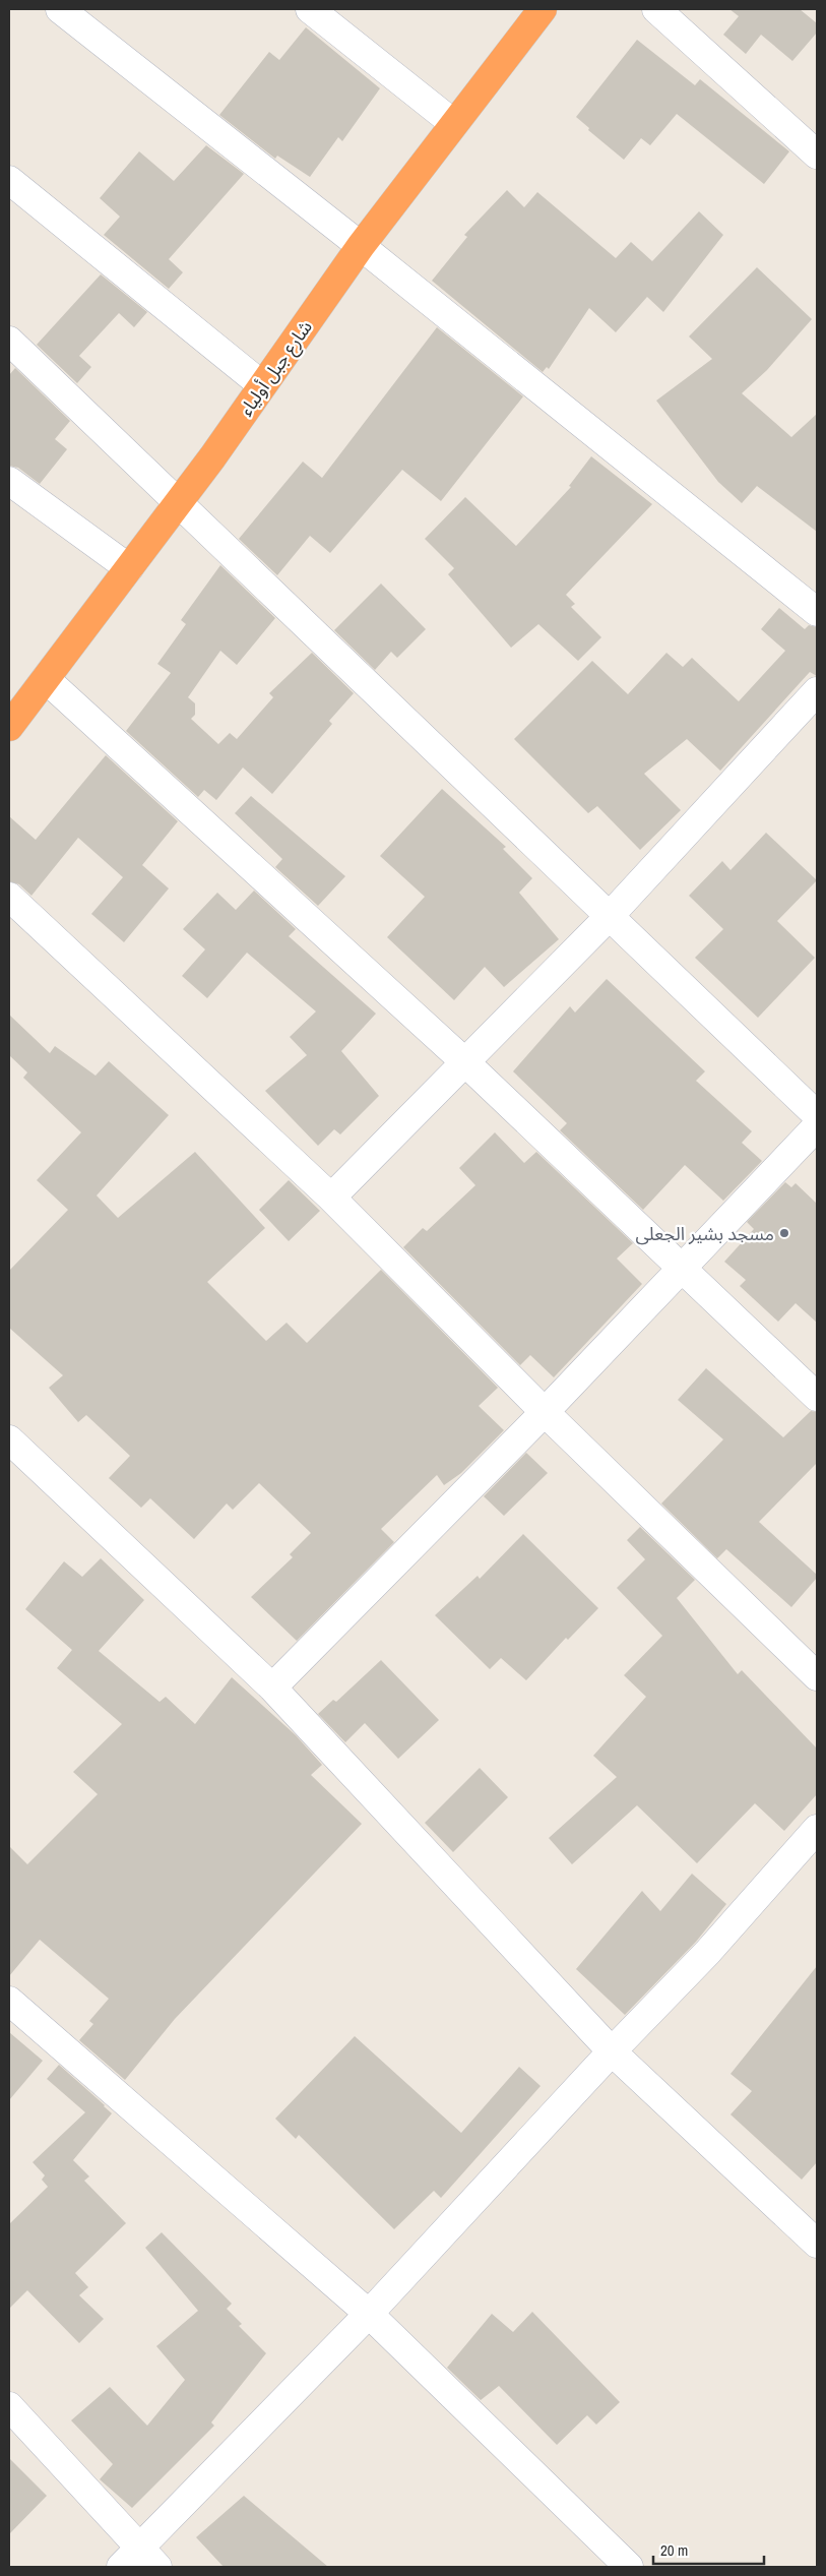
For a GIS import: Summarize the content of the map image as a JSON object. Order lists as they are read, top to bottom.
{
  "streets": {
    "highway": ["شارع جبل أولياء"]
  },
  "places": ["مسجد بشير الجعلى"],
  "scale_bar": "20 m"
}
